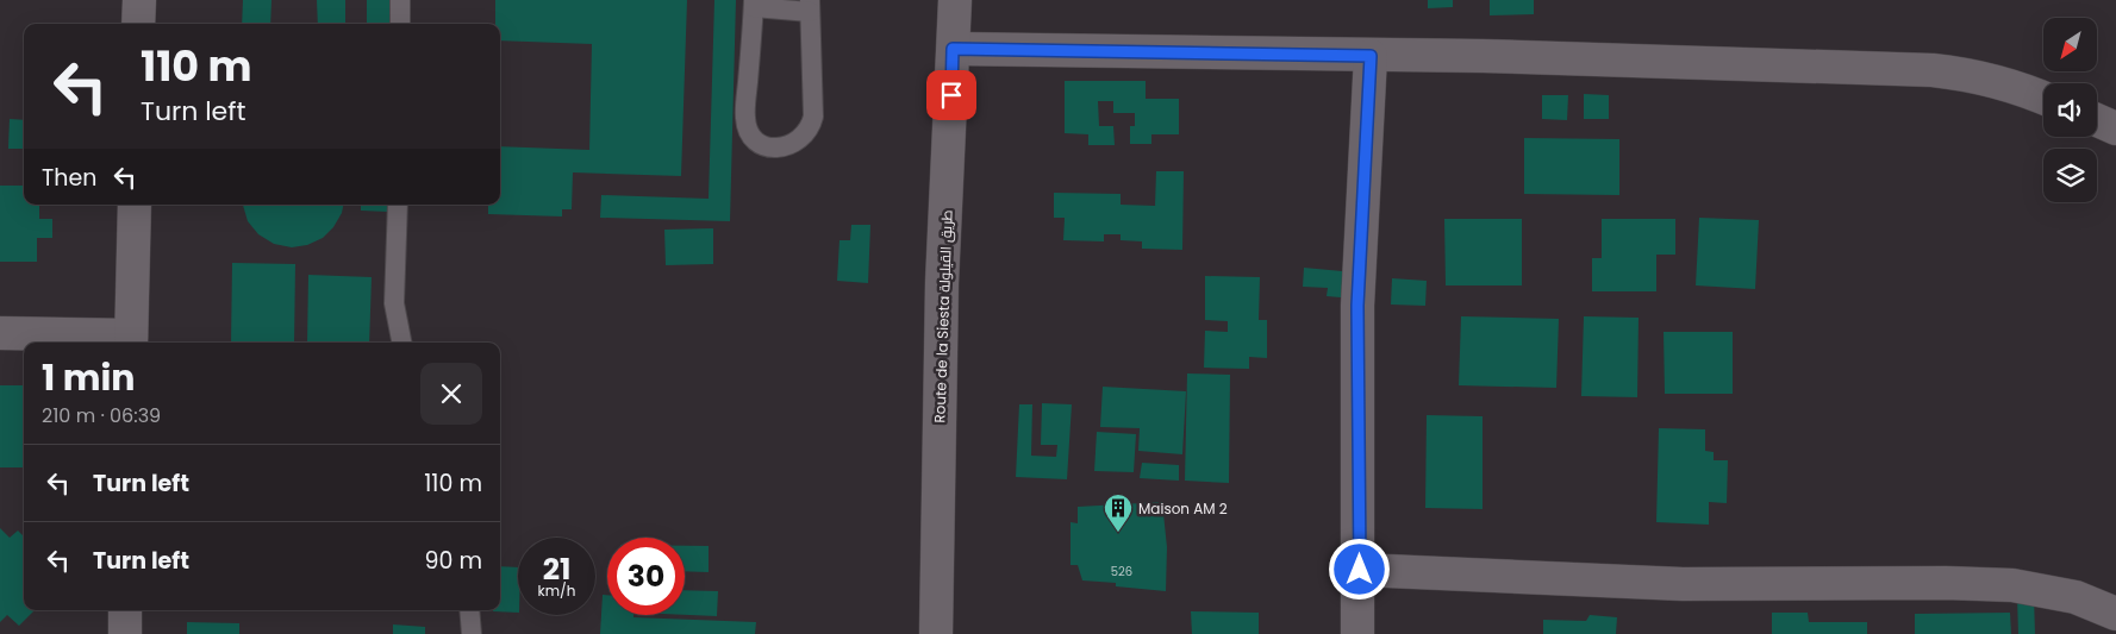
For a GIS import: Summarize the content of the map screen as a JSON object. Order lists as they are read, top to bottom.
{
  "streets": {
    "street": ["Route de la Siesta طريق القيلولة"]
  },
  "places": {
    "building": ["Maison AM 2"]
  },
  "house_numbers": ["526"],
  "north": "bottom left",
  "page": {
    "turn": ["110 m", "Turn left"],
    "then": "Then",
    "heading": ["1 min", "210 m · 06:39"],
    "list": [
      {
        "name": "Turn left",
        "value": "110 m"
      },
      {
        "name": "Turn left",
        "value": "90 m"
      }
    ],
    "speed": "21 km/h",
    "limit": "30"
  }
}
